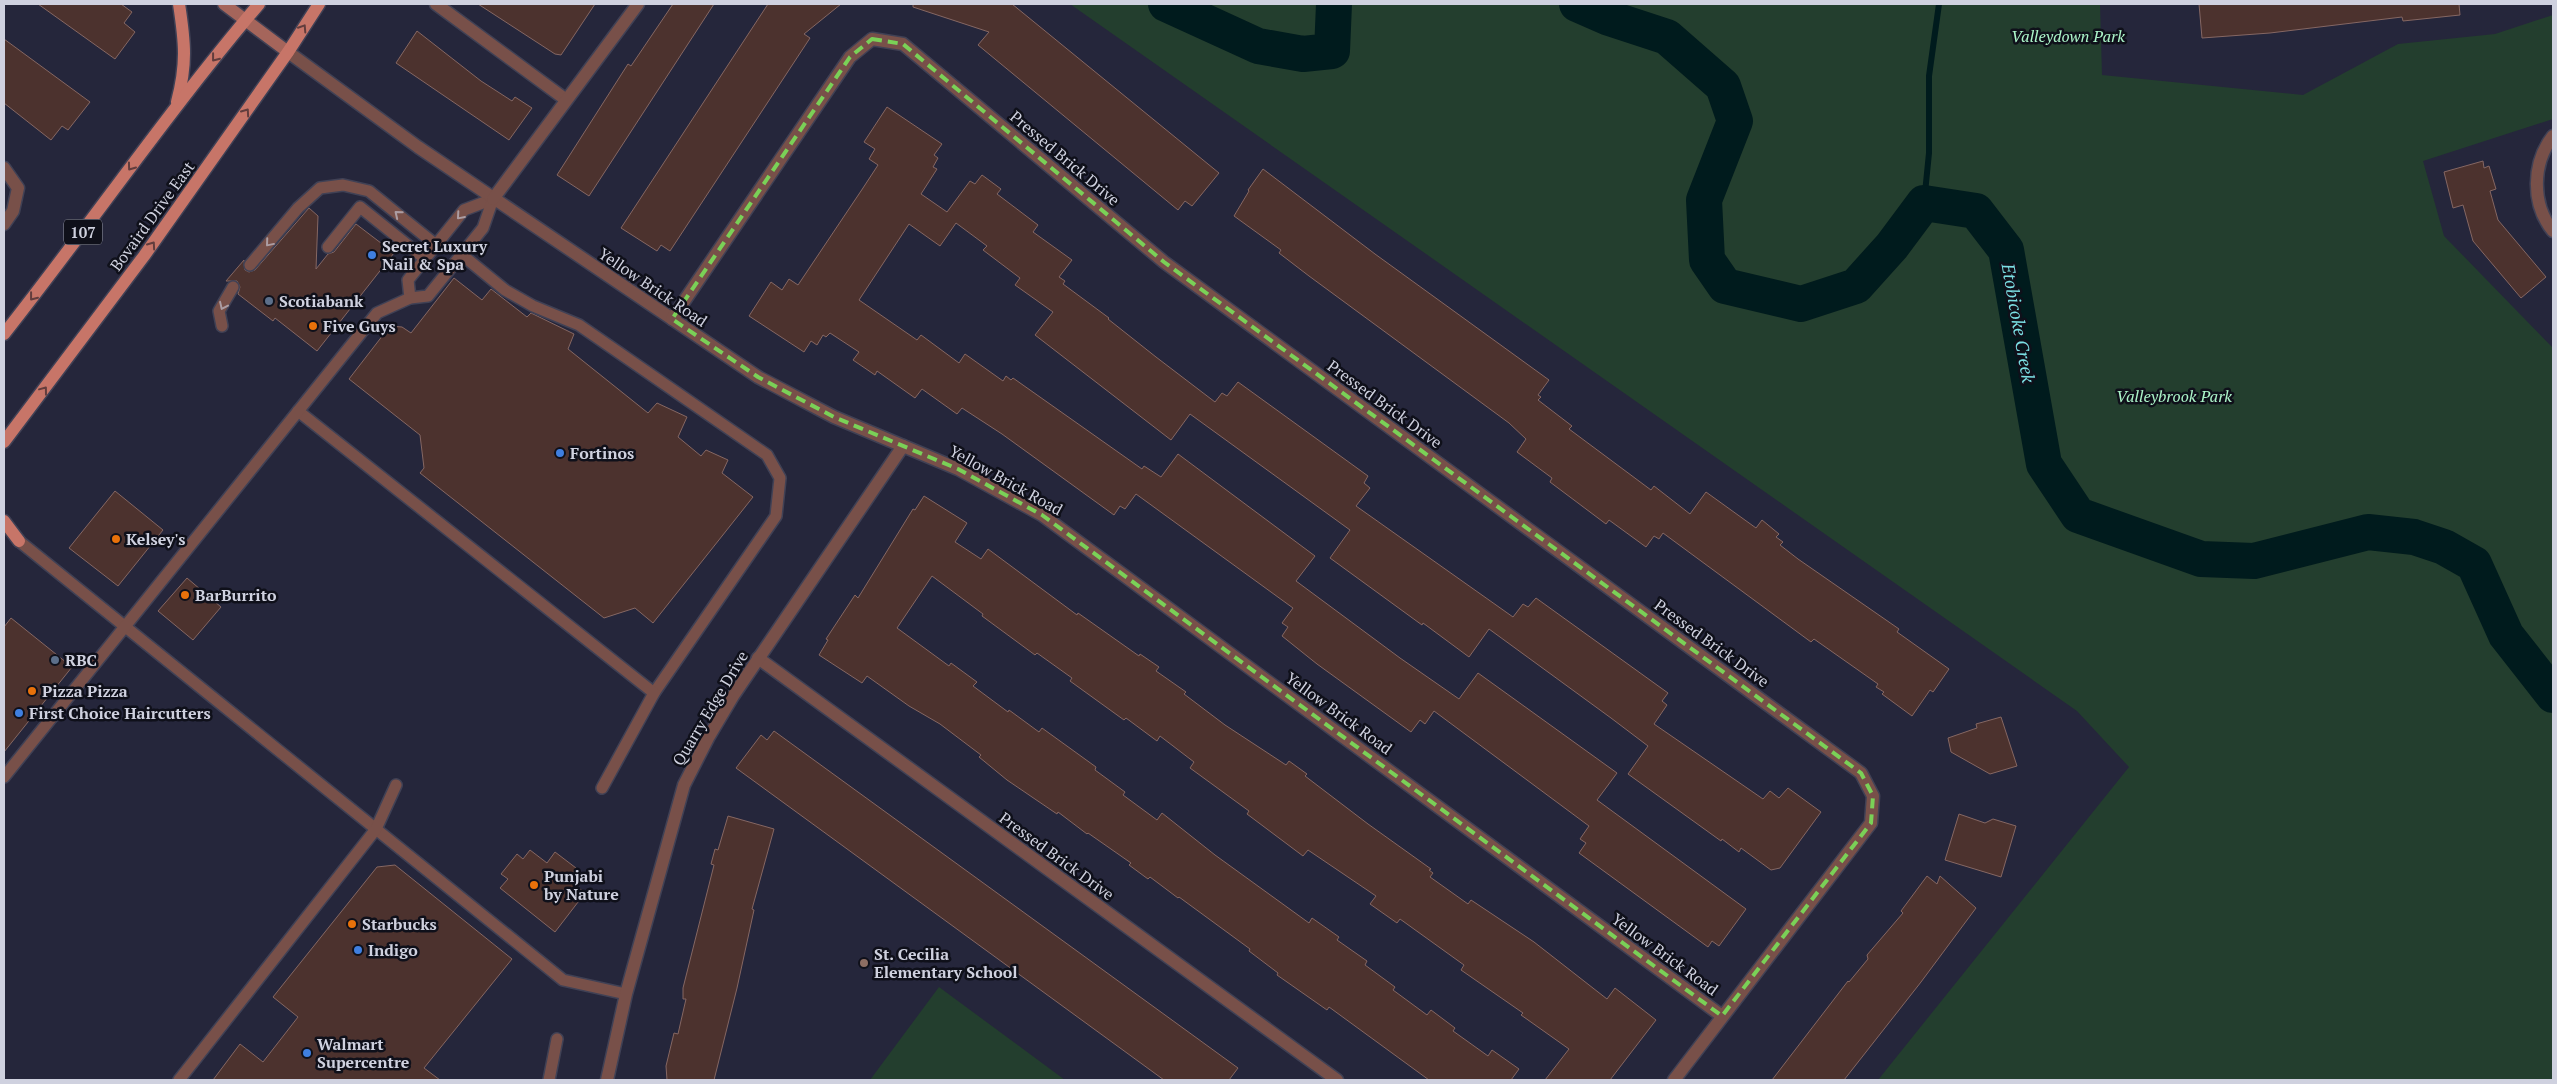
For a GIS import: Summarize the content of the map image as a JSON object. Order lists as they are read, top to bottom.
{
  "streets": {
    "main road": ["Bovaird Drive East", "107"],
    "street": ["Pressed Brick Drive", "Yellow Brick Road", "Quarry Edge Drive"]
  },
  "crossings": [
    ["Pressed Brick Drive", "Yellow Brick Road"],
    ["Pressed Brick Drive", "Quarry Edge Drive"],
    ["Bovaird Drive East", "Yellow Brick Road"],
    ["107", "Yellow Brick Road"],
    ["Yellow Brick Road", "Quarry Edge Drive"]
  ],
  "water": ["Etobicoke Creek"],
  "parks": ["Valleydown Park", "Valleybrook Park"],
  "places": [
    "Secret Luxury Nail & Spa",
    "Scotiabank",
    "Five Guys",
    "Fortinos",
    "Kelsey's",
    "BarBurrito",
    "RBC",
    "Pizza Pizza",
    "First Choice Haircutters",
    "Punjabi by Nature",
    "Starbucks",
    "Indigo",
    "St. Cecilia Elementary School",
    "Walmart Supercentre"
  ]
}
